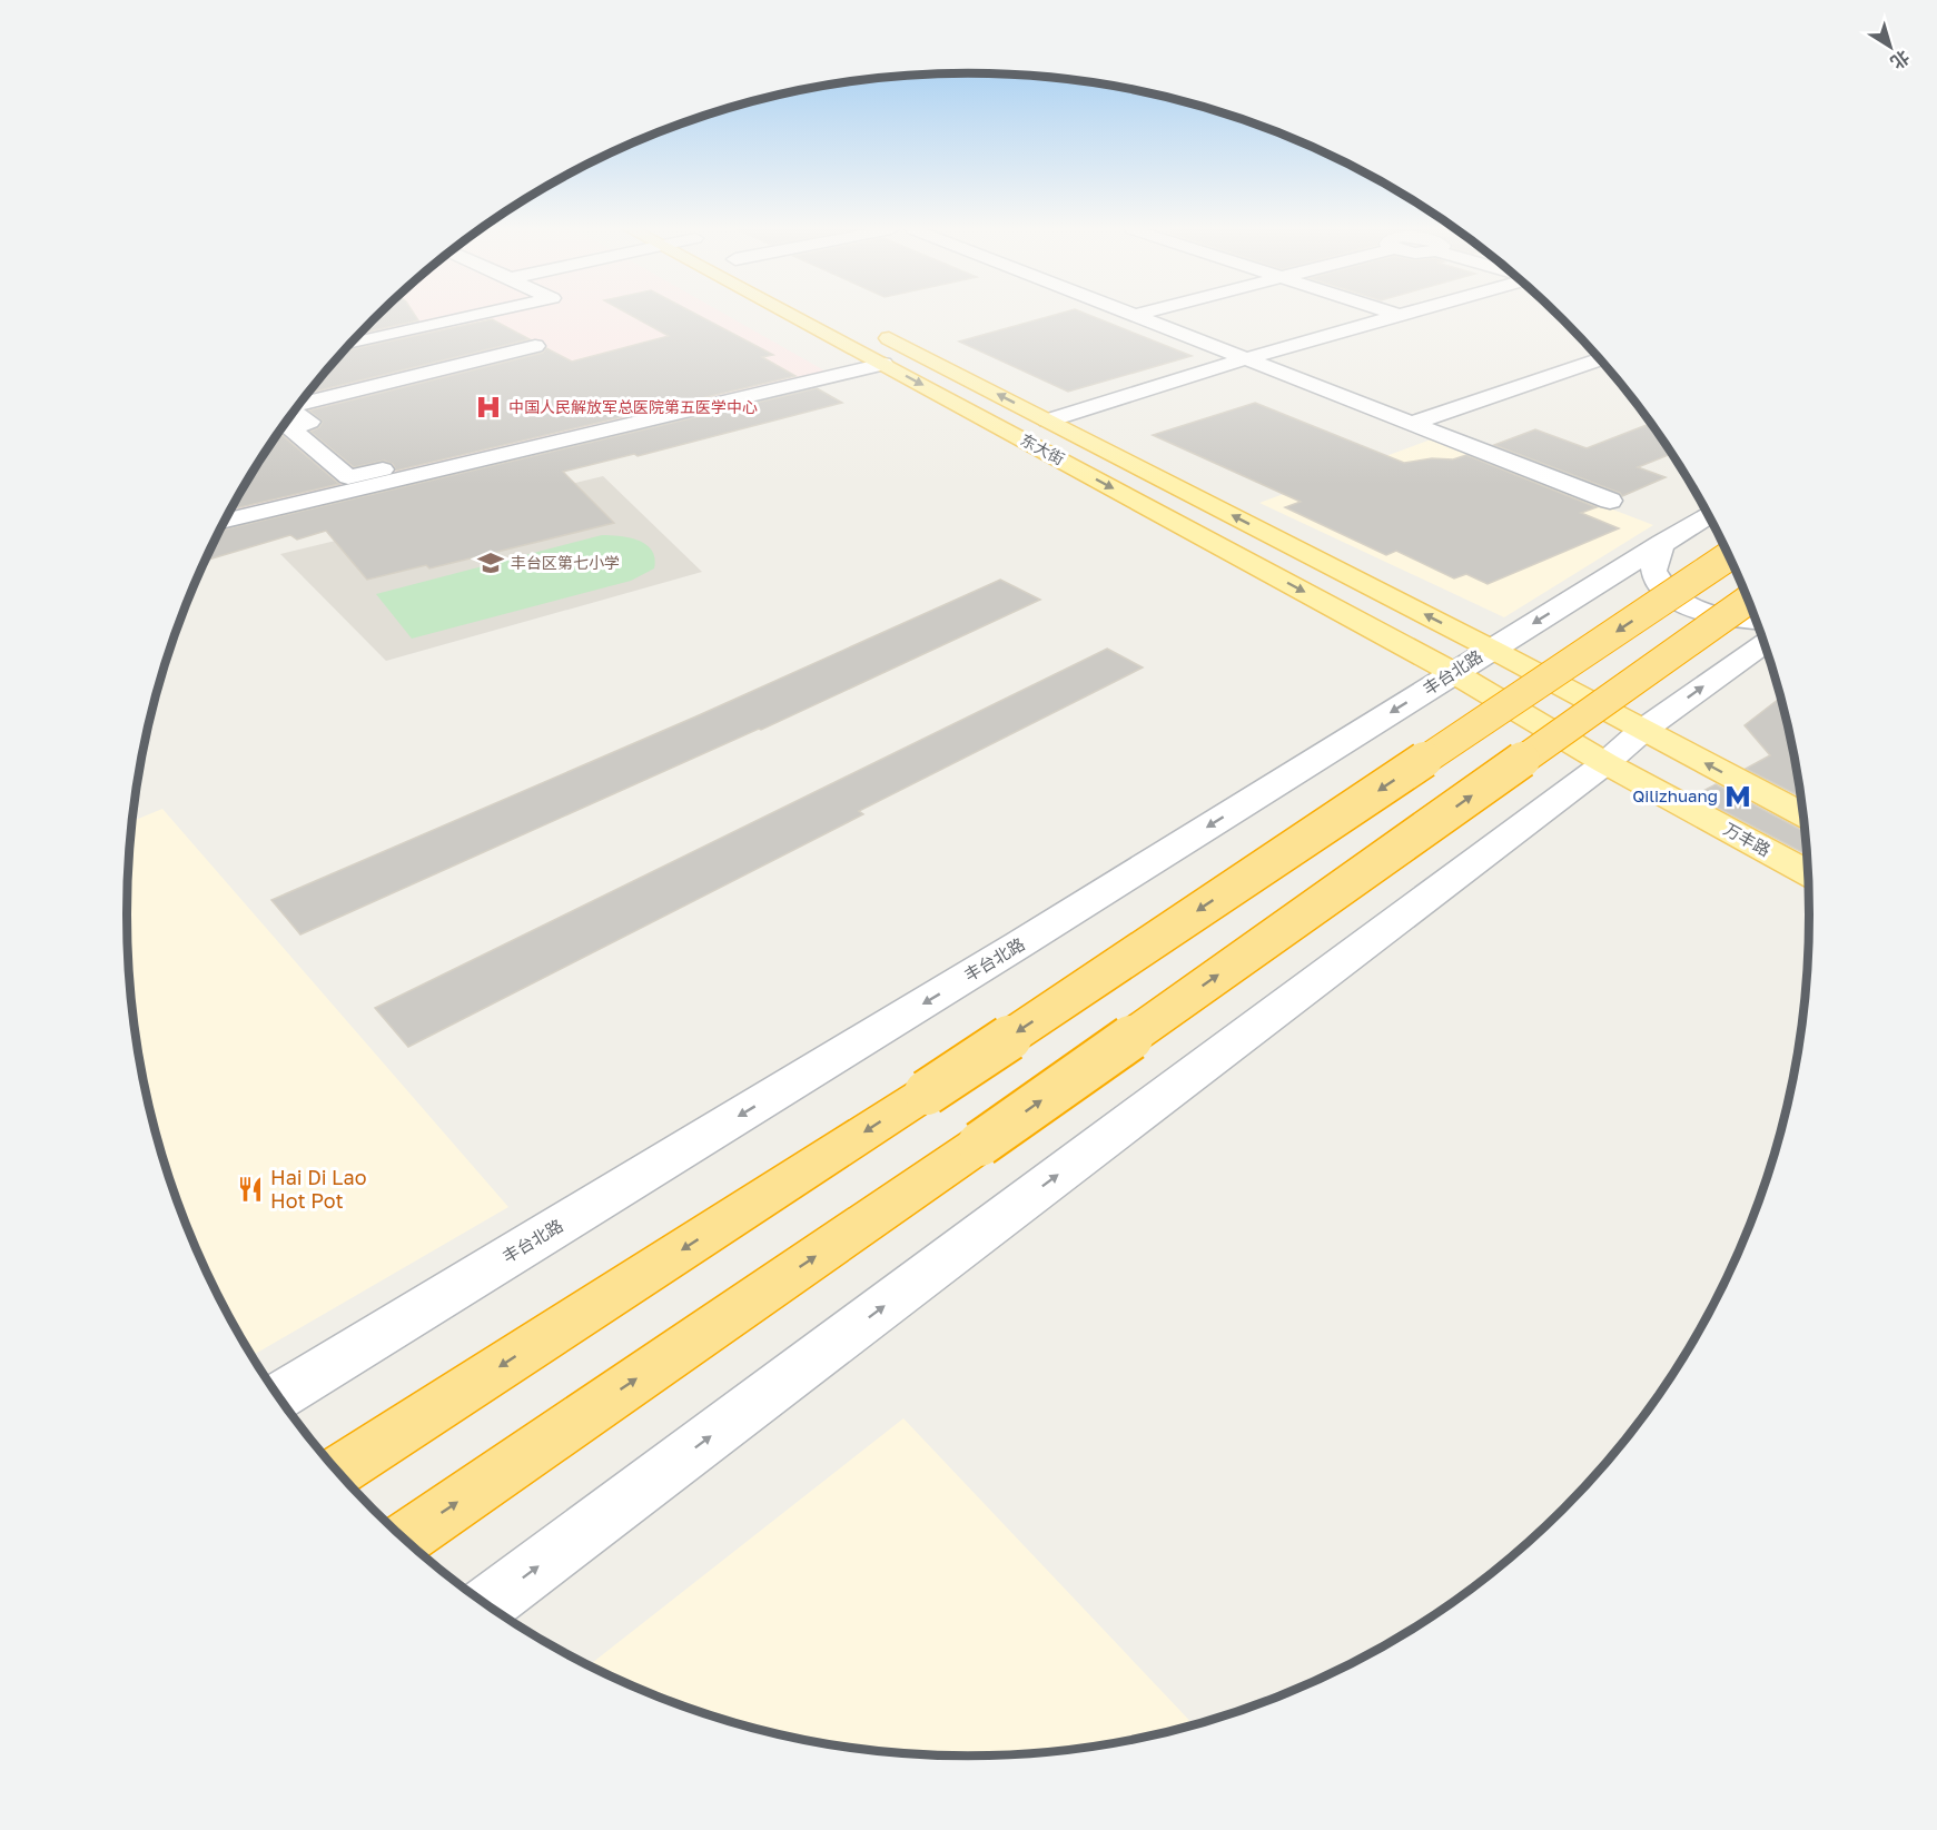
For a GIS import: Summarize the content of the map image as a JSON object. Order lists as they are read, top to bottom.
{
  "streets": {
    "main road": ["东大街", "万丰路"],
    "street": ["丰台北路"]
  },
  "crossings": [
    ["东大街", "丰台北路"],
    ["东大街", "万丰路"]
  ],
  "places": {
    "hospital": ["中国人民解放军总医院第五医学中心"],
    "school or university": ["丰台区第七小学"],
    "metro station": ["Qilizhuang"],
    "restaurant": ["Hai Di Lao Hot Pot"]
  },
  "north": "bottom right"
}
